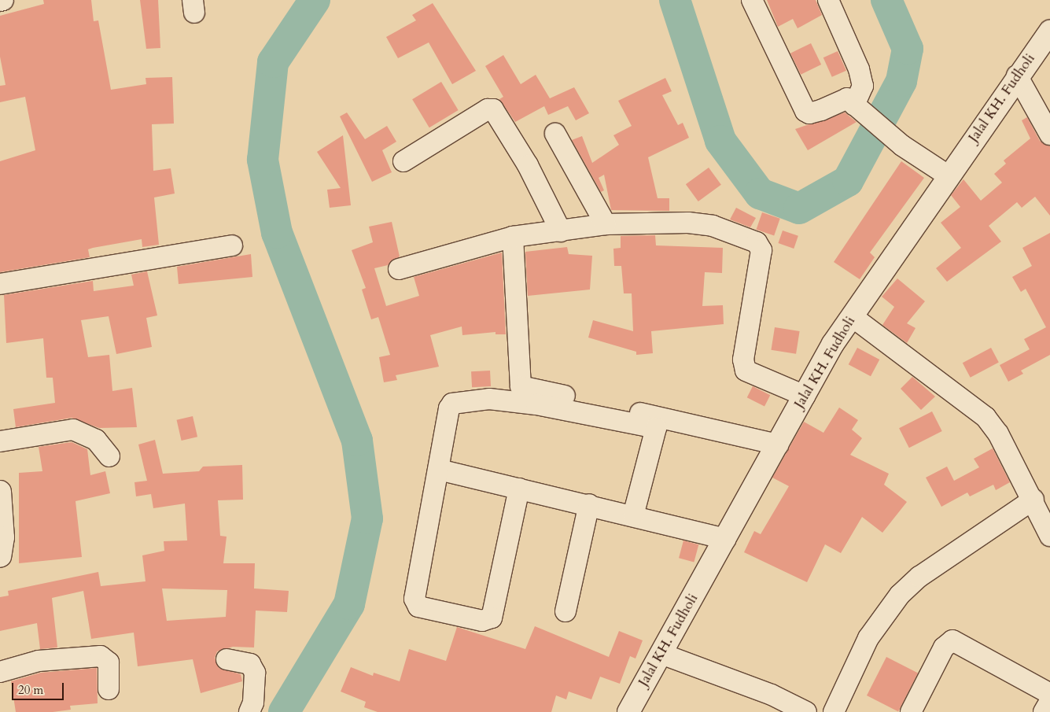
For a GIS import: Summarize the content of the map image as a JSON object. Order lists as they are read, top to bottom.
{
  "streets": {
    "main road": ["Jalal KH. Fudholi"]
  },
  "scale_bar": "20 m"
}
